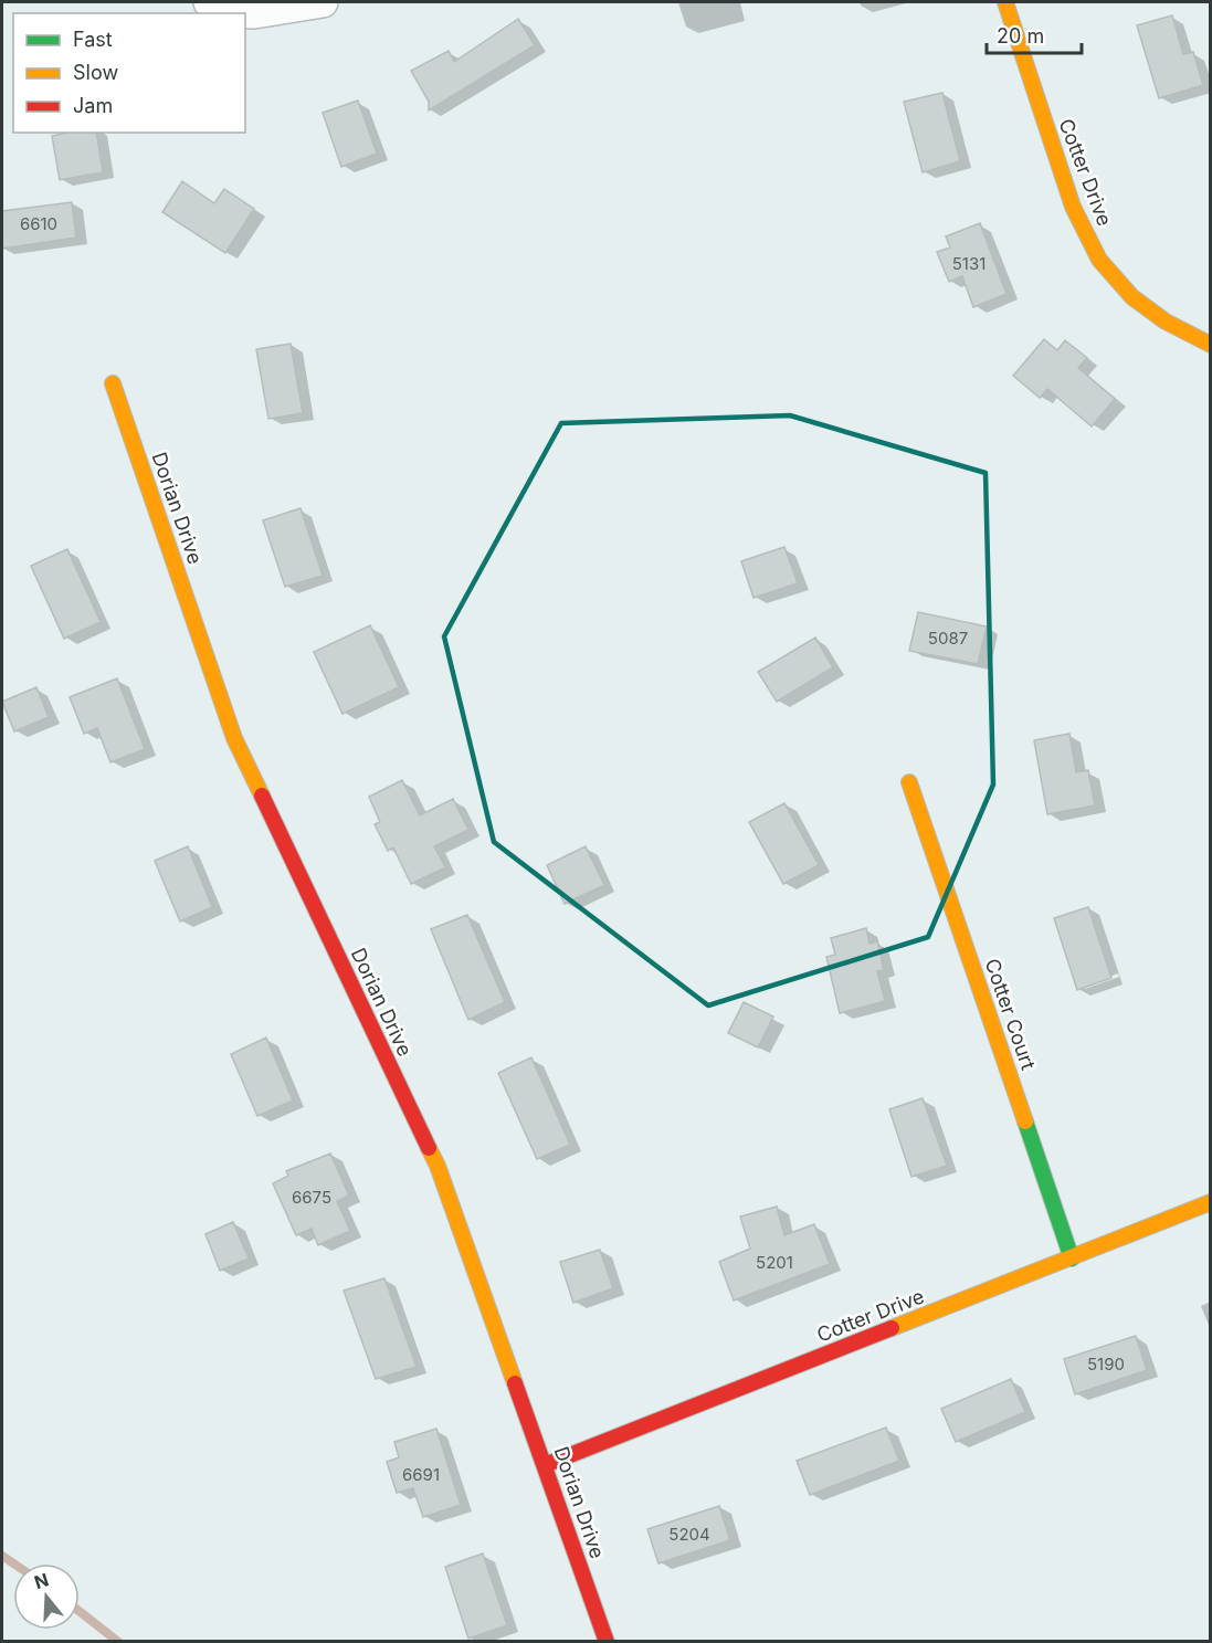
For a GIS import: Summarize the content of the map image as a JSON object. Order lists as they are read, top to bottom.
{
  "streets": {
    "street": ["Cotter Drive", "Dorian Drive", "Cotter Court"]
  },
  "crossings": [
    ["Cotter Drive", "Dorian Drive"],
    ["Cotter Drive", "Cotter Court"]
  ],
  "house_numbers": [
    "6610",
    "5131",
    "5087",
    "6675",
    "5201",
    "5190",
    "6691",
    "5204"
  ],
  "legend": ["Fast", "Slow", "Jam"],
  "scale_bar": "20 m",
  "north": "top"
}
